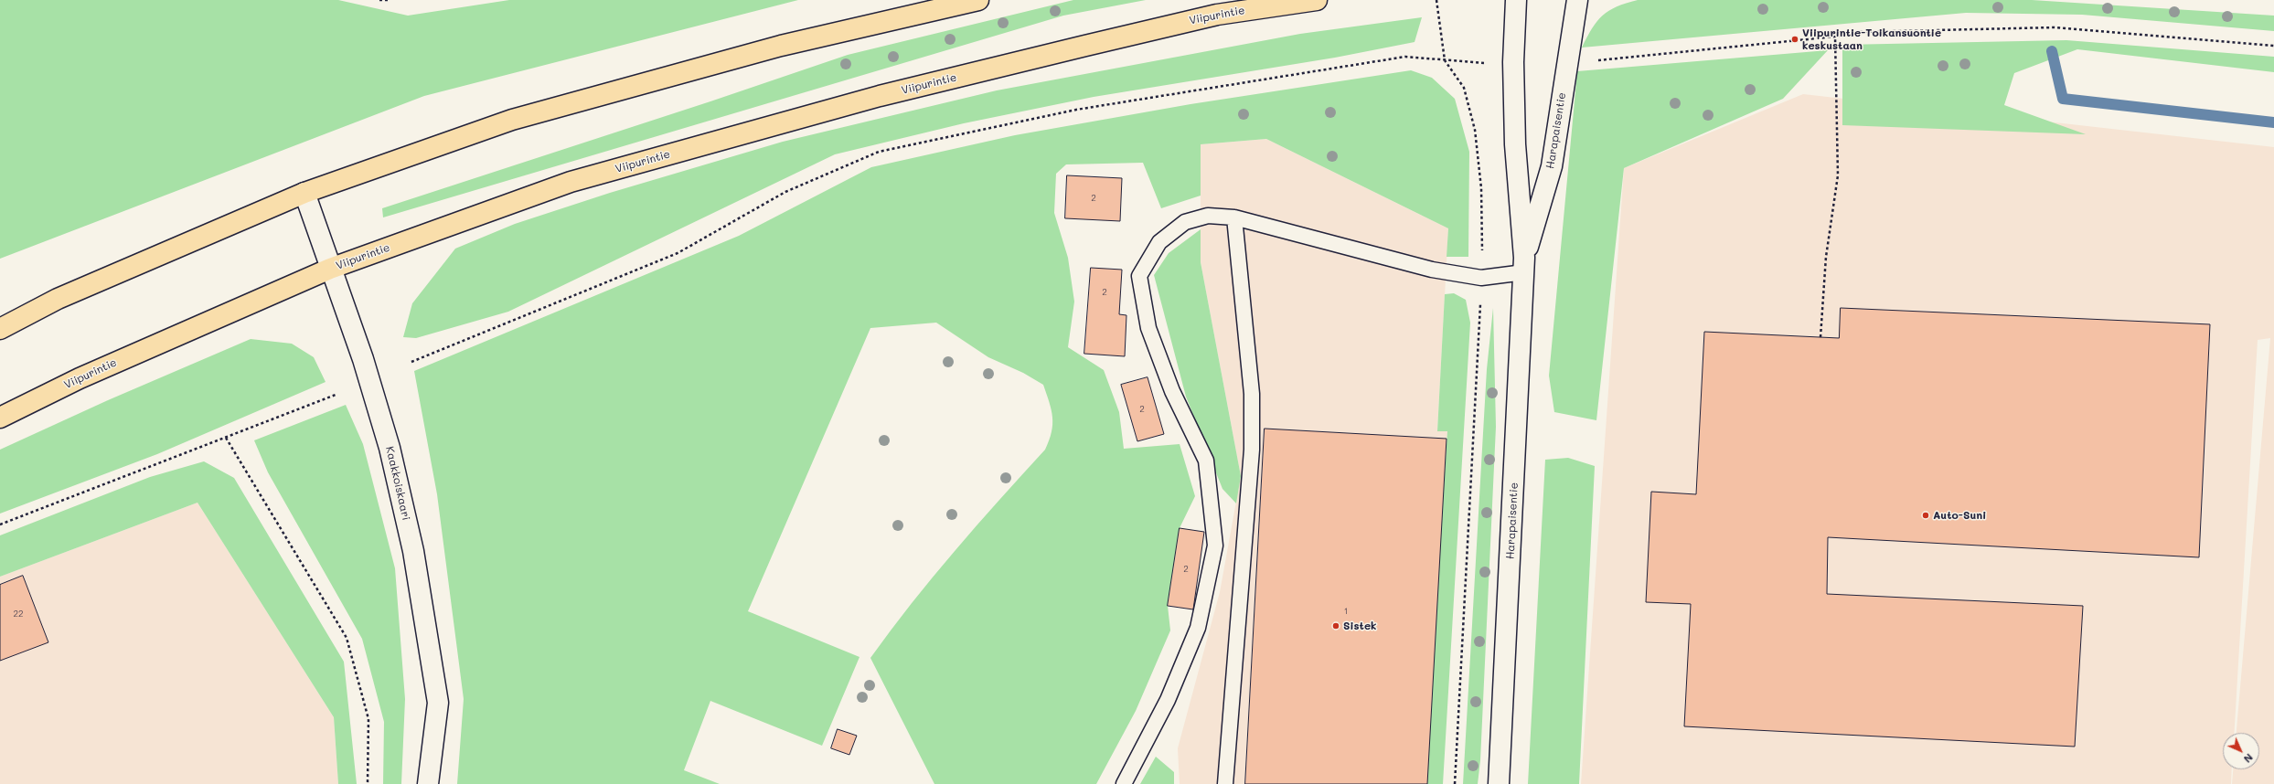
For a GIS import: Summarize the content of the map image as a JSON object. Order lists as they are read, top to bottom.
{
  "streets": {
    "main road": ["Viipurintie", "Harapaisentie", "Kaakkoiskaari"]
  },
  "crossings": [
    ["Viipurintie", "Kaakkoiskaari"]
  ],
  "places": ["Viipurintie-Toikansuontie keskustaan", "Auto-Suni", "Sistek"],
  "house_numbers": [
    "2",
    "2",
    "2",
    "2",
    "1",
    "22"
  ],
  "north": "bottom right"
}
